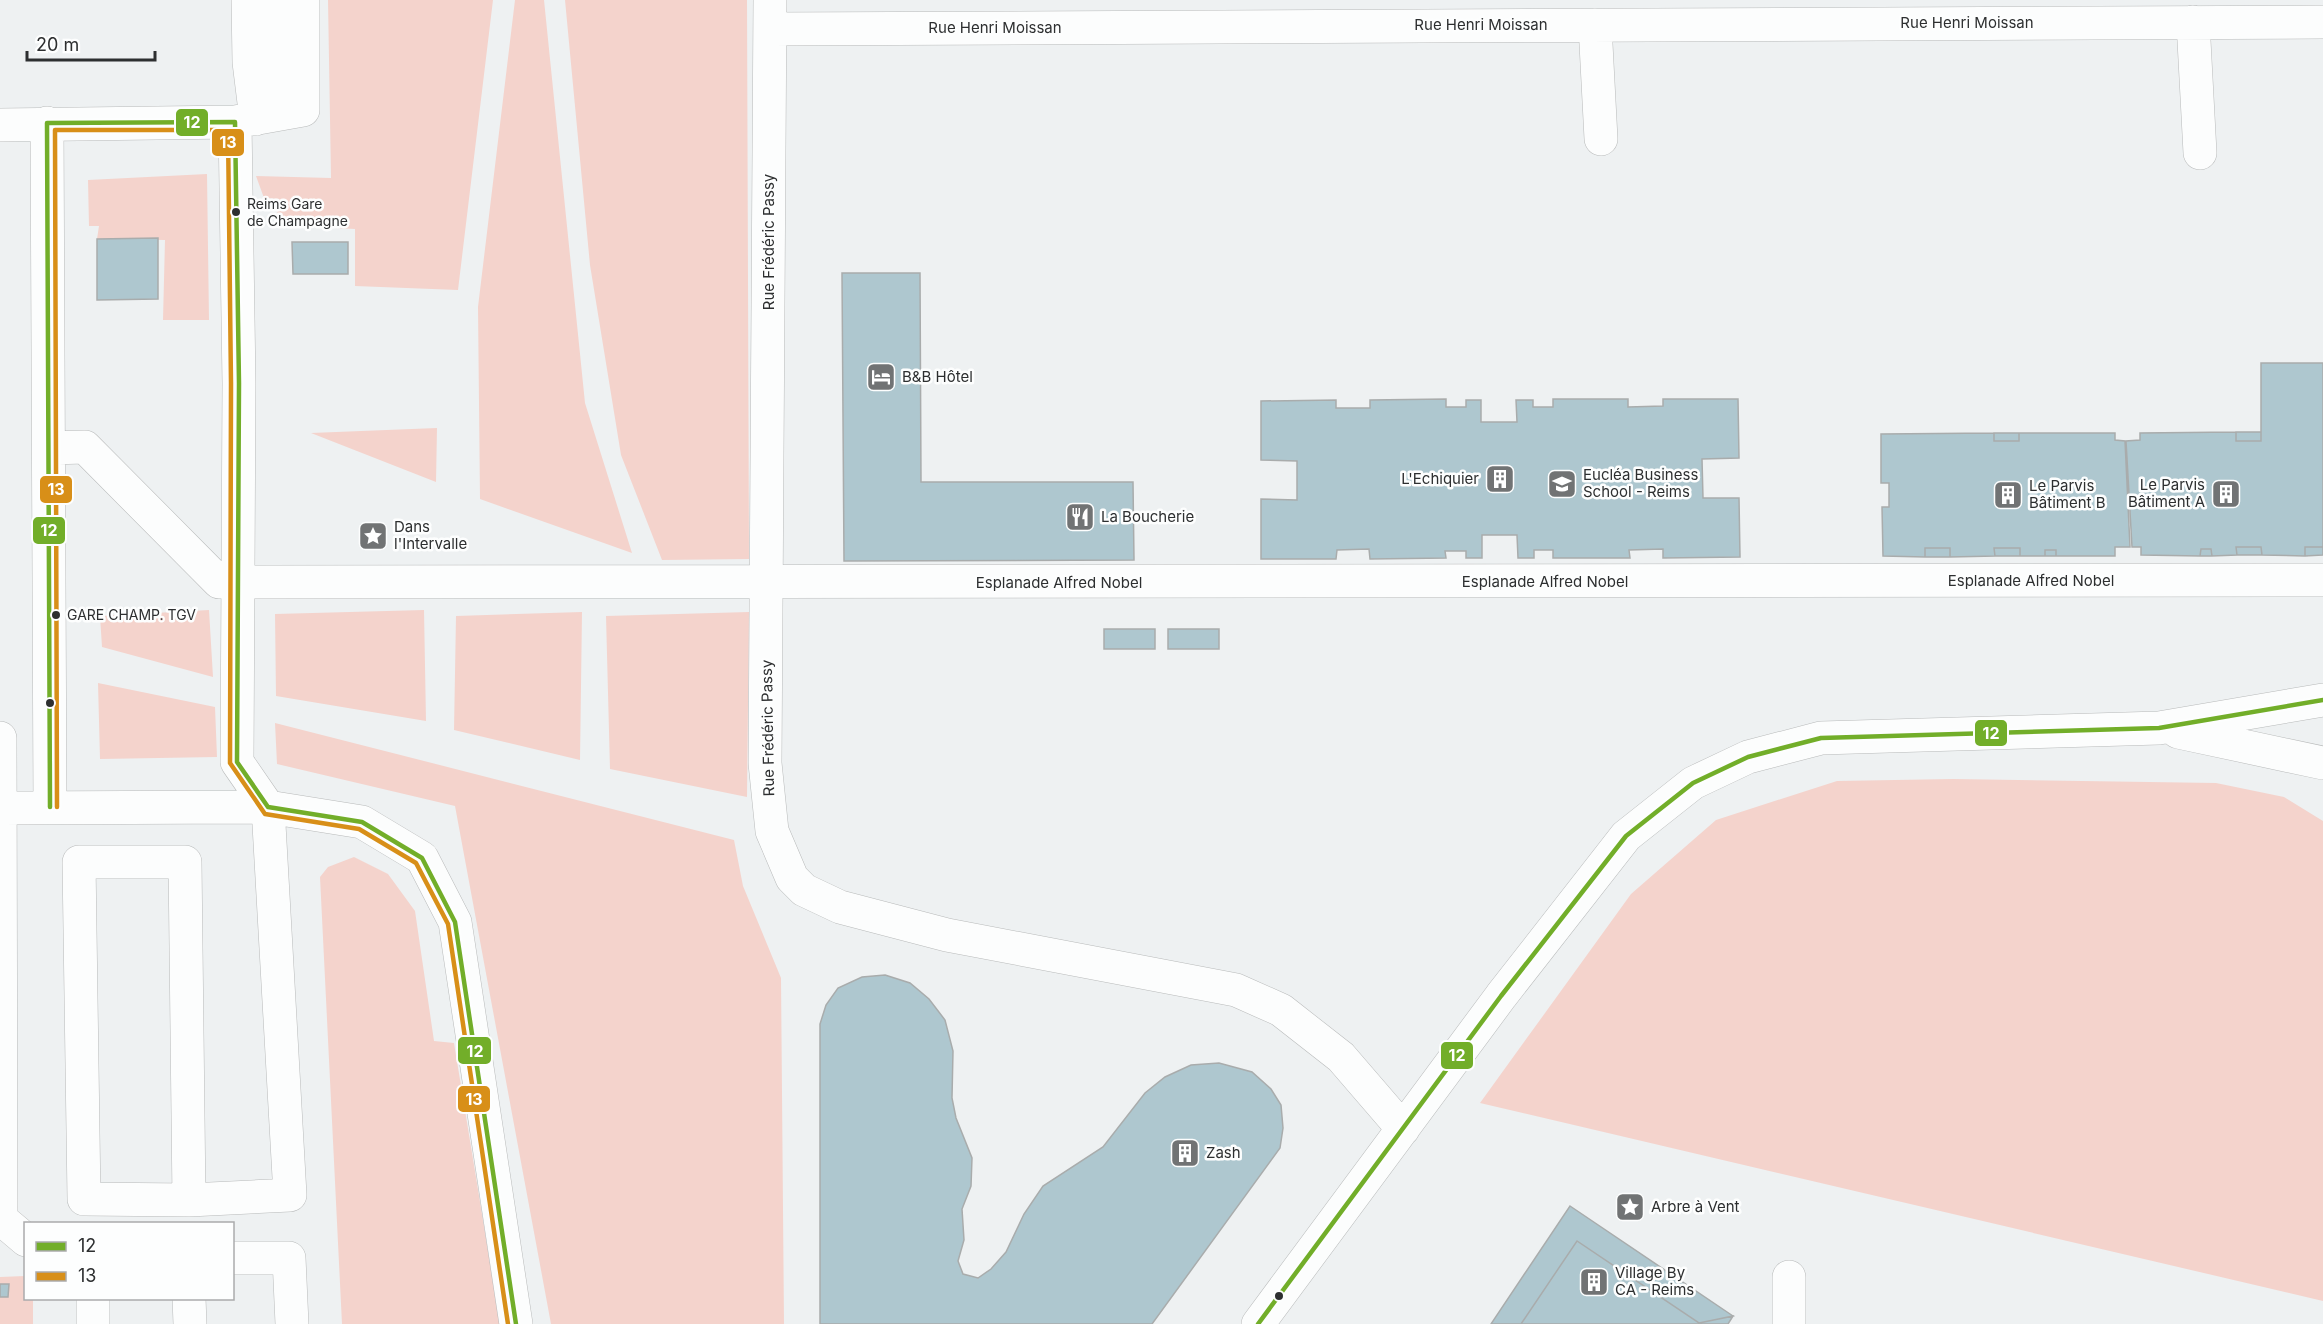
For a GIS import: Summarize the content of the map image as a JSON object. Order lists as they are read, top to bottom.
{
  "streets": {
    "street": ["Rue Henri Moissan", "Rue Frédéric Passy", "Esplanade Alfred Nobel"]
  },
  "crossings": [
    ["Rue Henri Moissan", "Rue Frédéric Passy"],
    ["Rue Frédéric Passy", "Esplanade Alfred Nobel"]
  ],
  "places": {
    "other": ["Reims Gare de Champagne", "GARE CHAMP. TGV"],
    "hotel": ["B&B Hôtel"],
    "building": [
      "L'Echiquier",
      "Le Parvis Bâtiment A",
      "Le Parvis Bâtiment B",
      "Zash",
      "Village By CA - Reims"
    ],
    "school or university": ["Eucléa Business School - Reims"],
    "restaurant": ["La Boucherie"],
    "place": ["Dans l'Intervalle", "Arbre à Vent"]
  },
  "lines": ["transit line 12", "transit line 13"],
  "legend": ["12", "13"],
  "scale_bar": "20 m"
}
